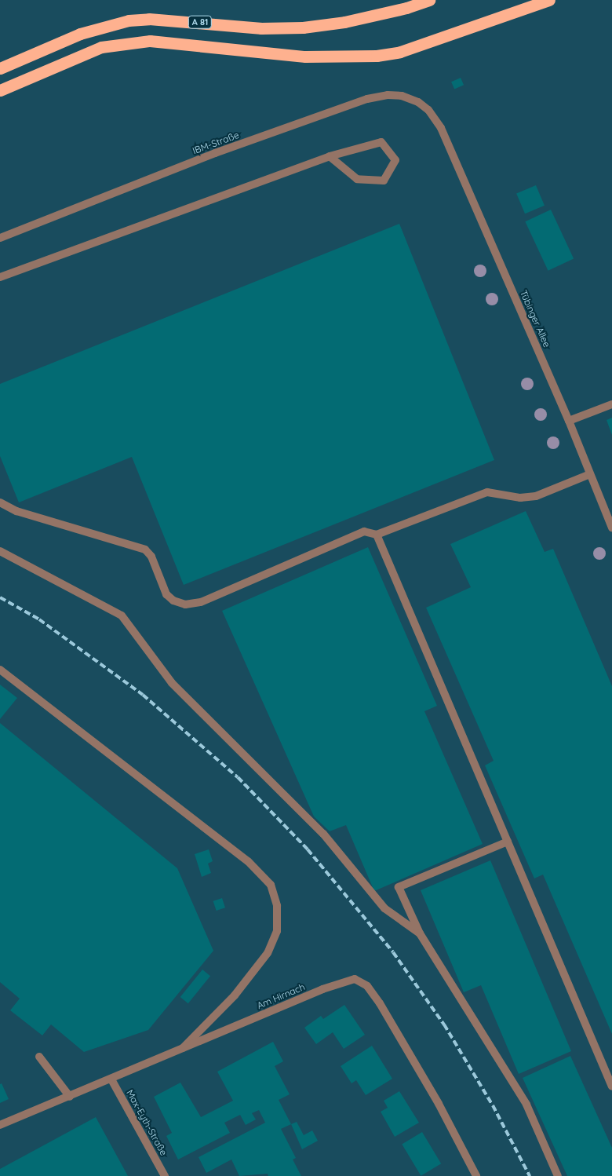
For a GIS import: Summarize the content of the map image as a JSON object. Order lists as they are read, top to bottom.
{
  "streets": {
    "highway": ["A 81"],
    "street": [
      "IBM-Straße",
      "Tübinger Allee",
      "Am Hirnach",
      "Max-Eyth-Straße"
    ]
  },
  "crossings": [
    ["IBM-Straße", "Tübinger Allee"],
    ["Am Hirnach", "Max-Eyth-Straße"]
  ]
}
